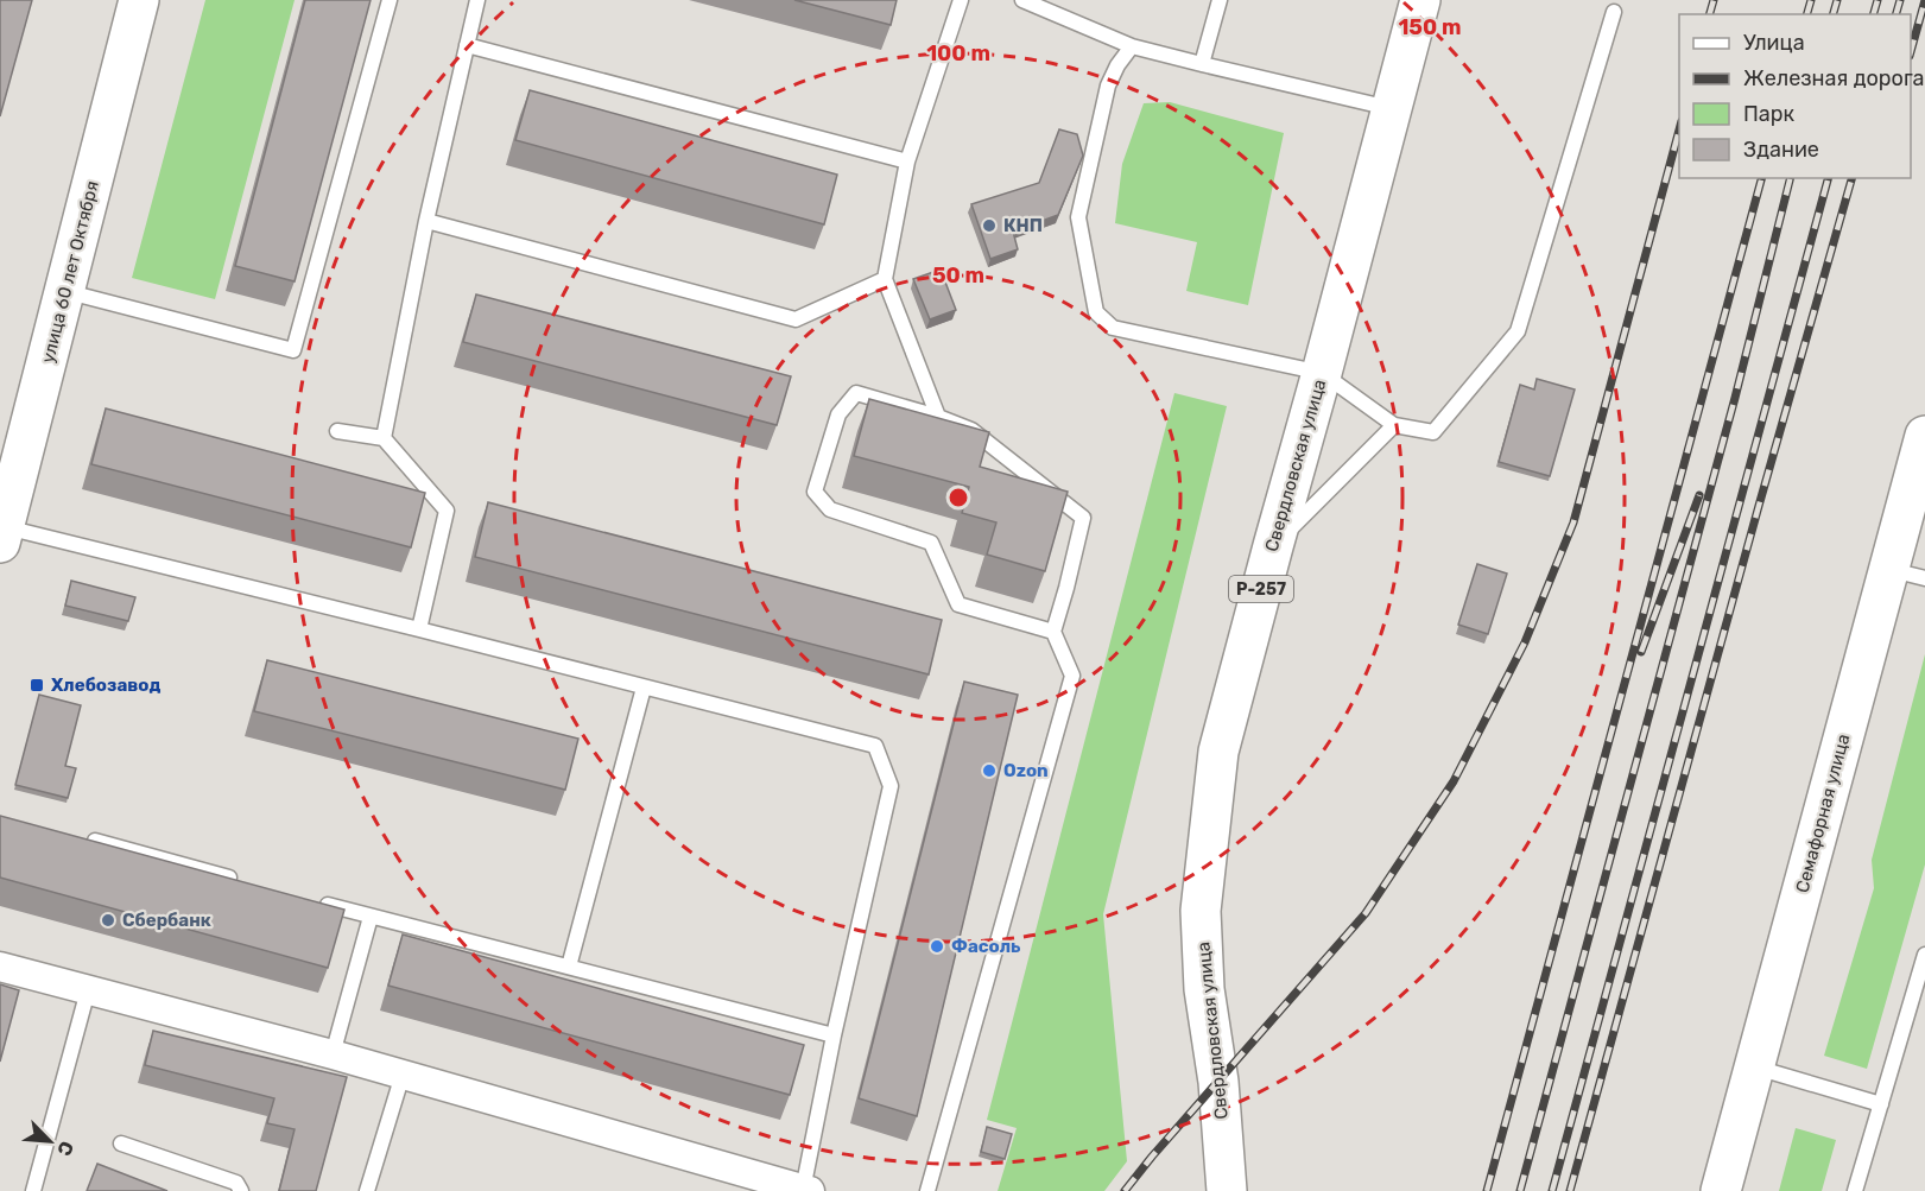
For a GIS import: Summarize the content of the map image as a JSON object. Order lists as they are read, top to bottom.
{
  "streets": {
    "main road": [
      "улица 60 лет Октября",
      "Свердловская улица",
      "Р-257",
      "Семафорная улица"
    ]
  },
  "places": {
    "other": [
      "КНП",
      "Ozon",
      "Сбербанк",
      "Фасоль"
    ],
    "transit": ["Хлебозавод"]
  },
  "legend": [
    "Улица",
    "Железная дорога",
    "Парк",
    "Здание"
  ],
  "north": "bottom right",
  "rings": ["150 m", "100 m", "50 m"]
}
